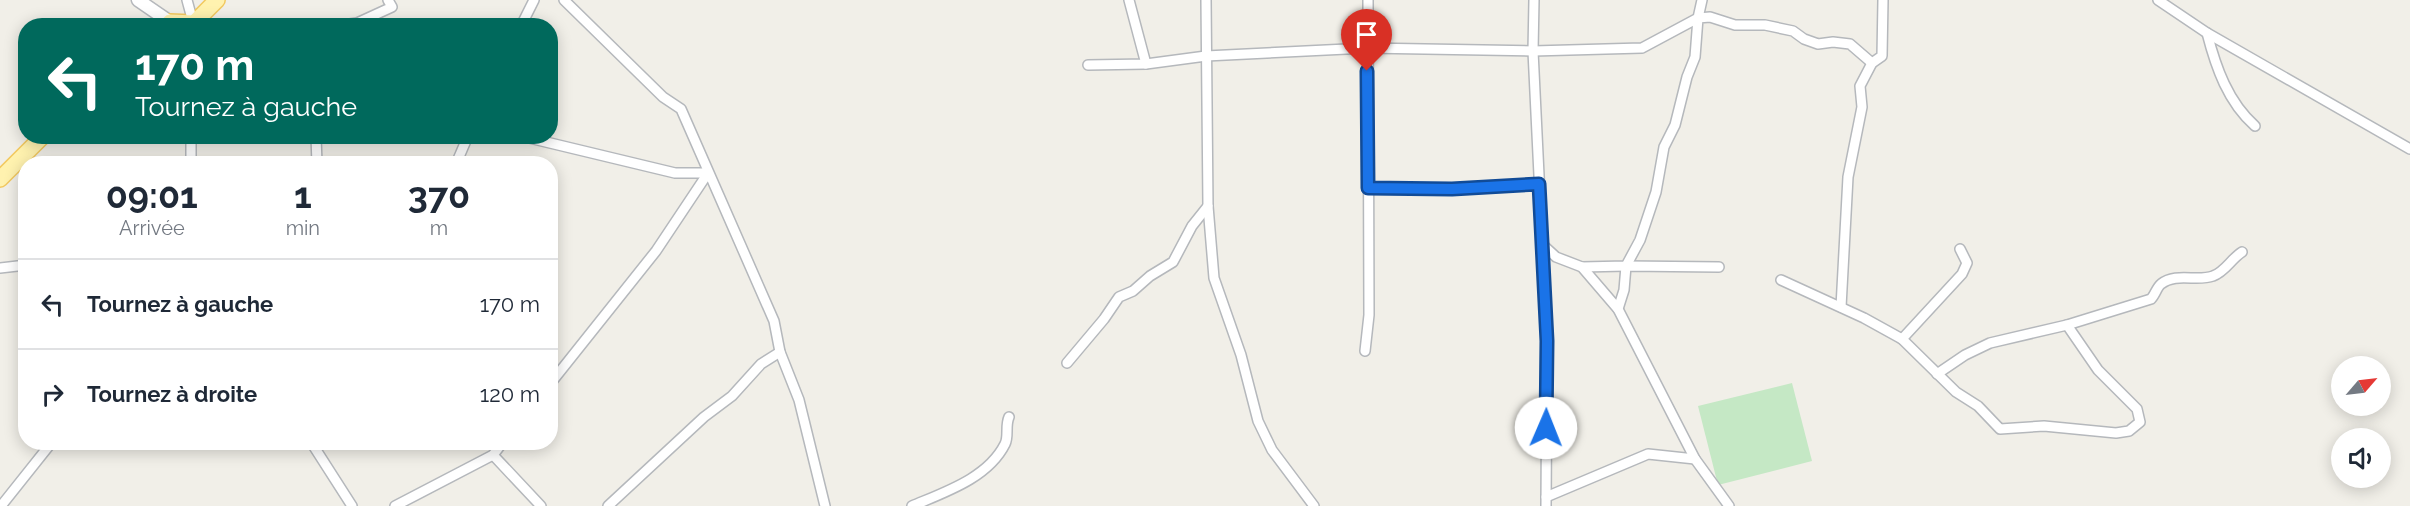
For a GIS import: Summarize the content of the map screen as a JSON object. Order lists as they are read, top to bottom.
{
  "north": "top right",
  "page": {
    "turn": ["170 m", "Tournez à gauche"],
    "eta": [
      "09:01",
      "Arrivée",
      "1",
      "min",
      "370",
      "m"
    ],
    "list": [
      {
        "name": "Tournez à gauche",
        "value": "170 m"
      },
      {
        "name": "Tournez à droite",
        "value": "120 m"
      }
    ]
  }
}
